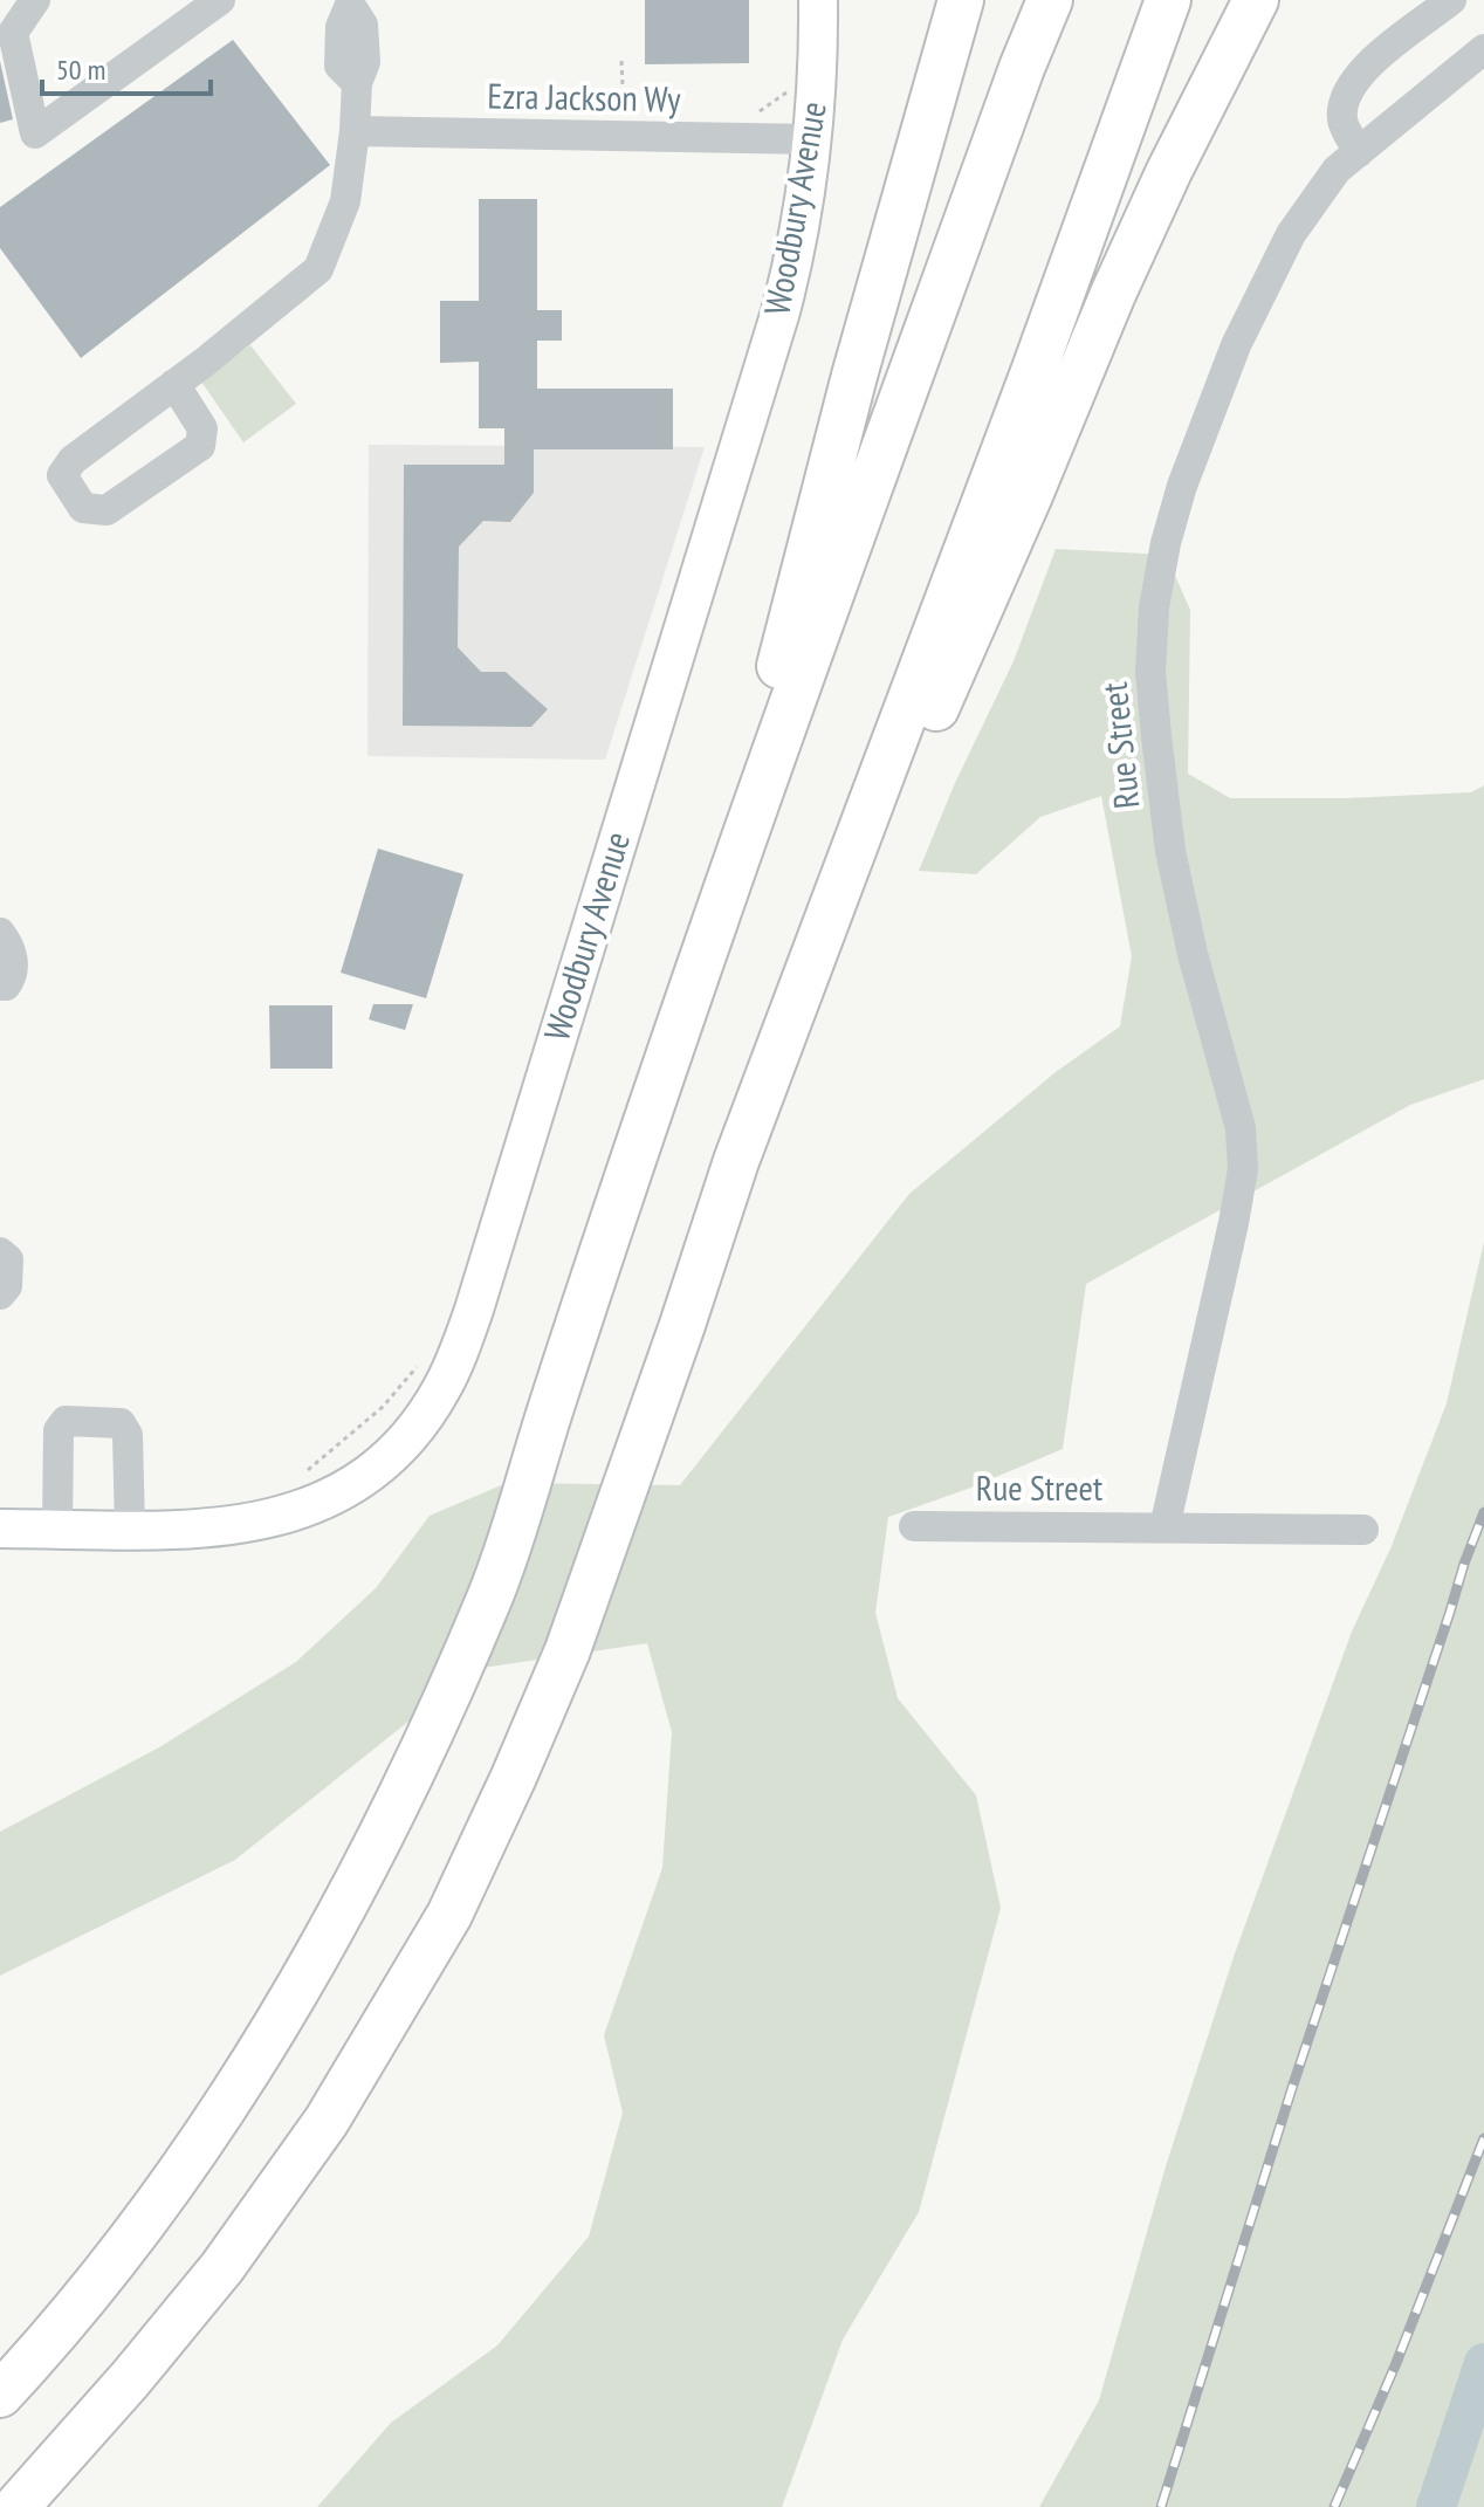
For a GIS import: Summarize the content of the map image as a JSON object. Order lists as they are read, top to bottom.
{
  "streets": {
    "main road": ["Woodbury Avenue"],
    "street": ["Ezra Jackson Wy", "Rue Street"]
  },
  "crossings": [
    ["Ezra Jackson Wy", "Woodbury Avenue"]
  ],
  "scale_bar": "50 m"
}
